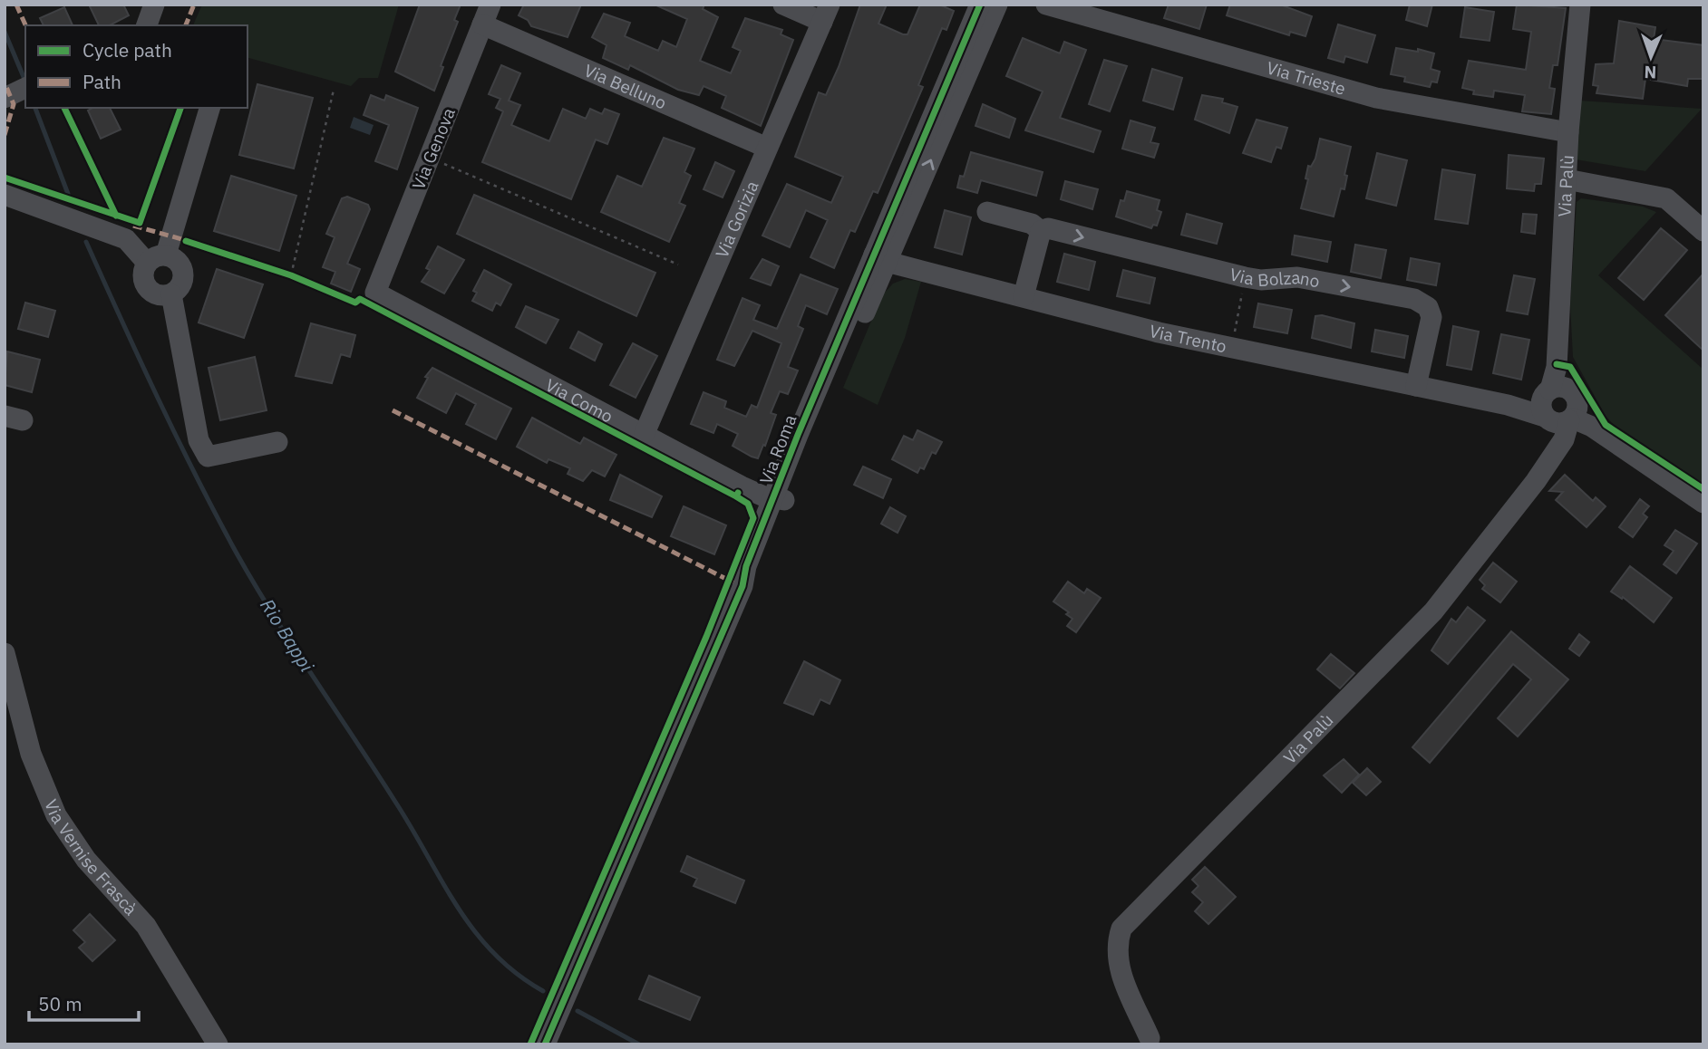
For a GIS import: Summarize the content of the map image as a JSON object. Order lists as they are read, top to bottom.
{
  "streets": {
    "street": [
      "Via Trieste",
      "Via Belluno",
      "Via Genova",
      "Via Palù",
      "Via Gorizia",
      "Via Bolzano",
      "Via Trento",
      "Via Como",
      "Via Roma",
      "Via Vernise Frascà"
    ]
  },
  "crossings": [
    ["Via Trieste", "Via Palù"],
    ["Via Belluno", "Via Genova"],
    ["Via Belluno", "Via Gorizia"],
    ["Via Genova", "Via Como"],
    ["Via Palù", "Via Trento"],
    ["Via Gorizia", "Via Como"],
    ["Via Bolzano", "Via Trento"],
    ["Via Trento", "Via Roma"],
    ["Via Como", "Via Roma"]
  ],
  "one_way": ["Via Bolzano"],
  "water": ["Rio Bappi"],
  "legend": ["Cycle path", "Path"],
  "scale_bar": "50 m",
  "north": "bottom"
}
